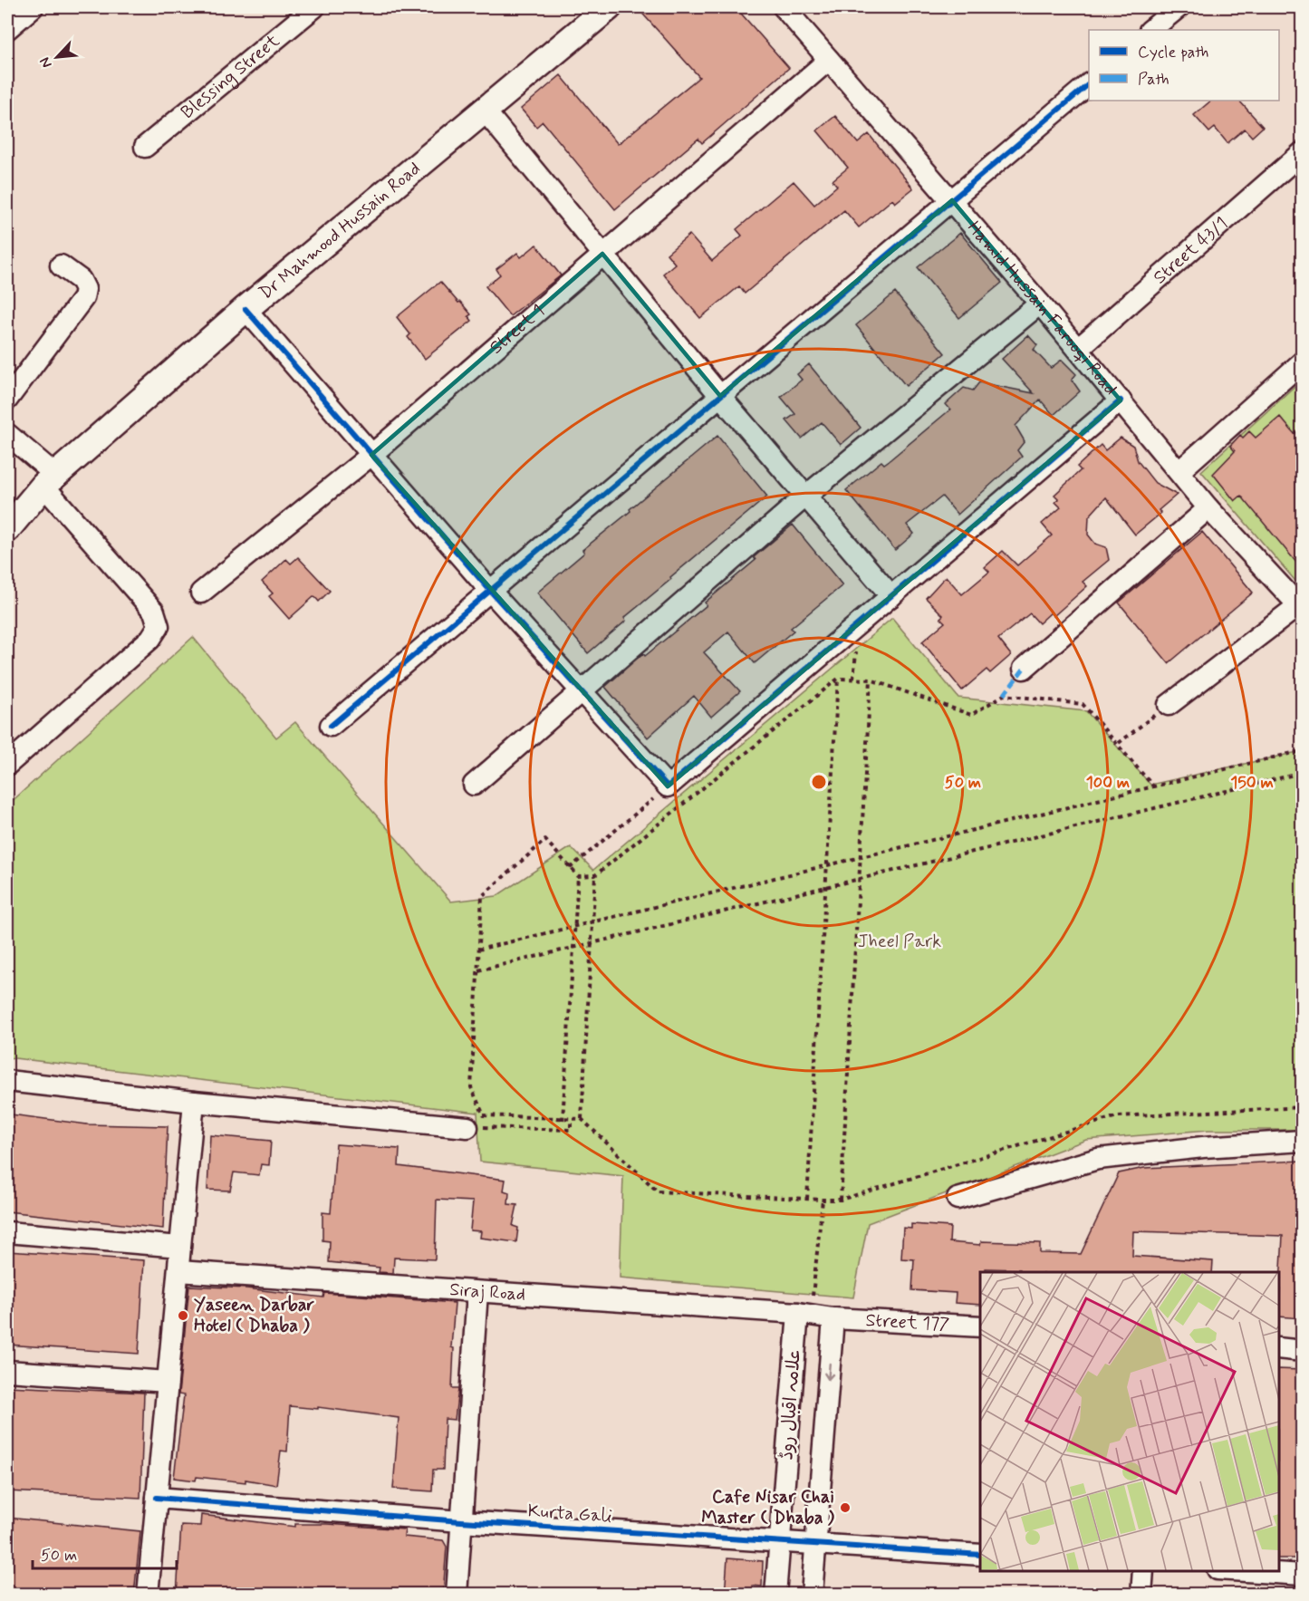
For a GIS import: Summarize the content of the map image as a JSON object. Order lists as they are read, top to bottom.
{
  "streets": {
    "main road": ["Dr Mahmood Hussain Road"],
    "street": [
      "Blessing Street",
      "Street 43/1",
      "Hamid Hussain Farooqi Road",
      "Street 1",
      "Siraj Road",
      "Street 177",
      "علامہ اقبال روڈ",
      "Kurta Gali"
    ]
  },
  "crossings": [
    ["Street 43/1", "Hamid Hussain Farooqi Road"],
    ["Hamid Hussain Farooqi Road", "Street 1"],
    ["Siraj Road", "Street 177"],
    ["Siraj Road", "علامہ اقبال روڈ"],
    ["Street 177", "علامہ اقبال روڈ"],
    ["علامہ اقبال روڈ", "Kurta Gali"]
  ],
  "parks": ["Jheel Park"],
  "places": ["Yaseen Darbar Hotel ( Dhaba )", "Cafe Nisar Chai Master ( Dhaba )"],
  "legend": ["Cycle path", "Path"],
  "scale_bar": "50 m",
  "north": "bottom left",
  "rings": ["50 m", "100 m", "150 m"]
}
